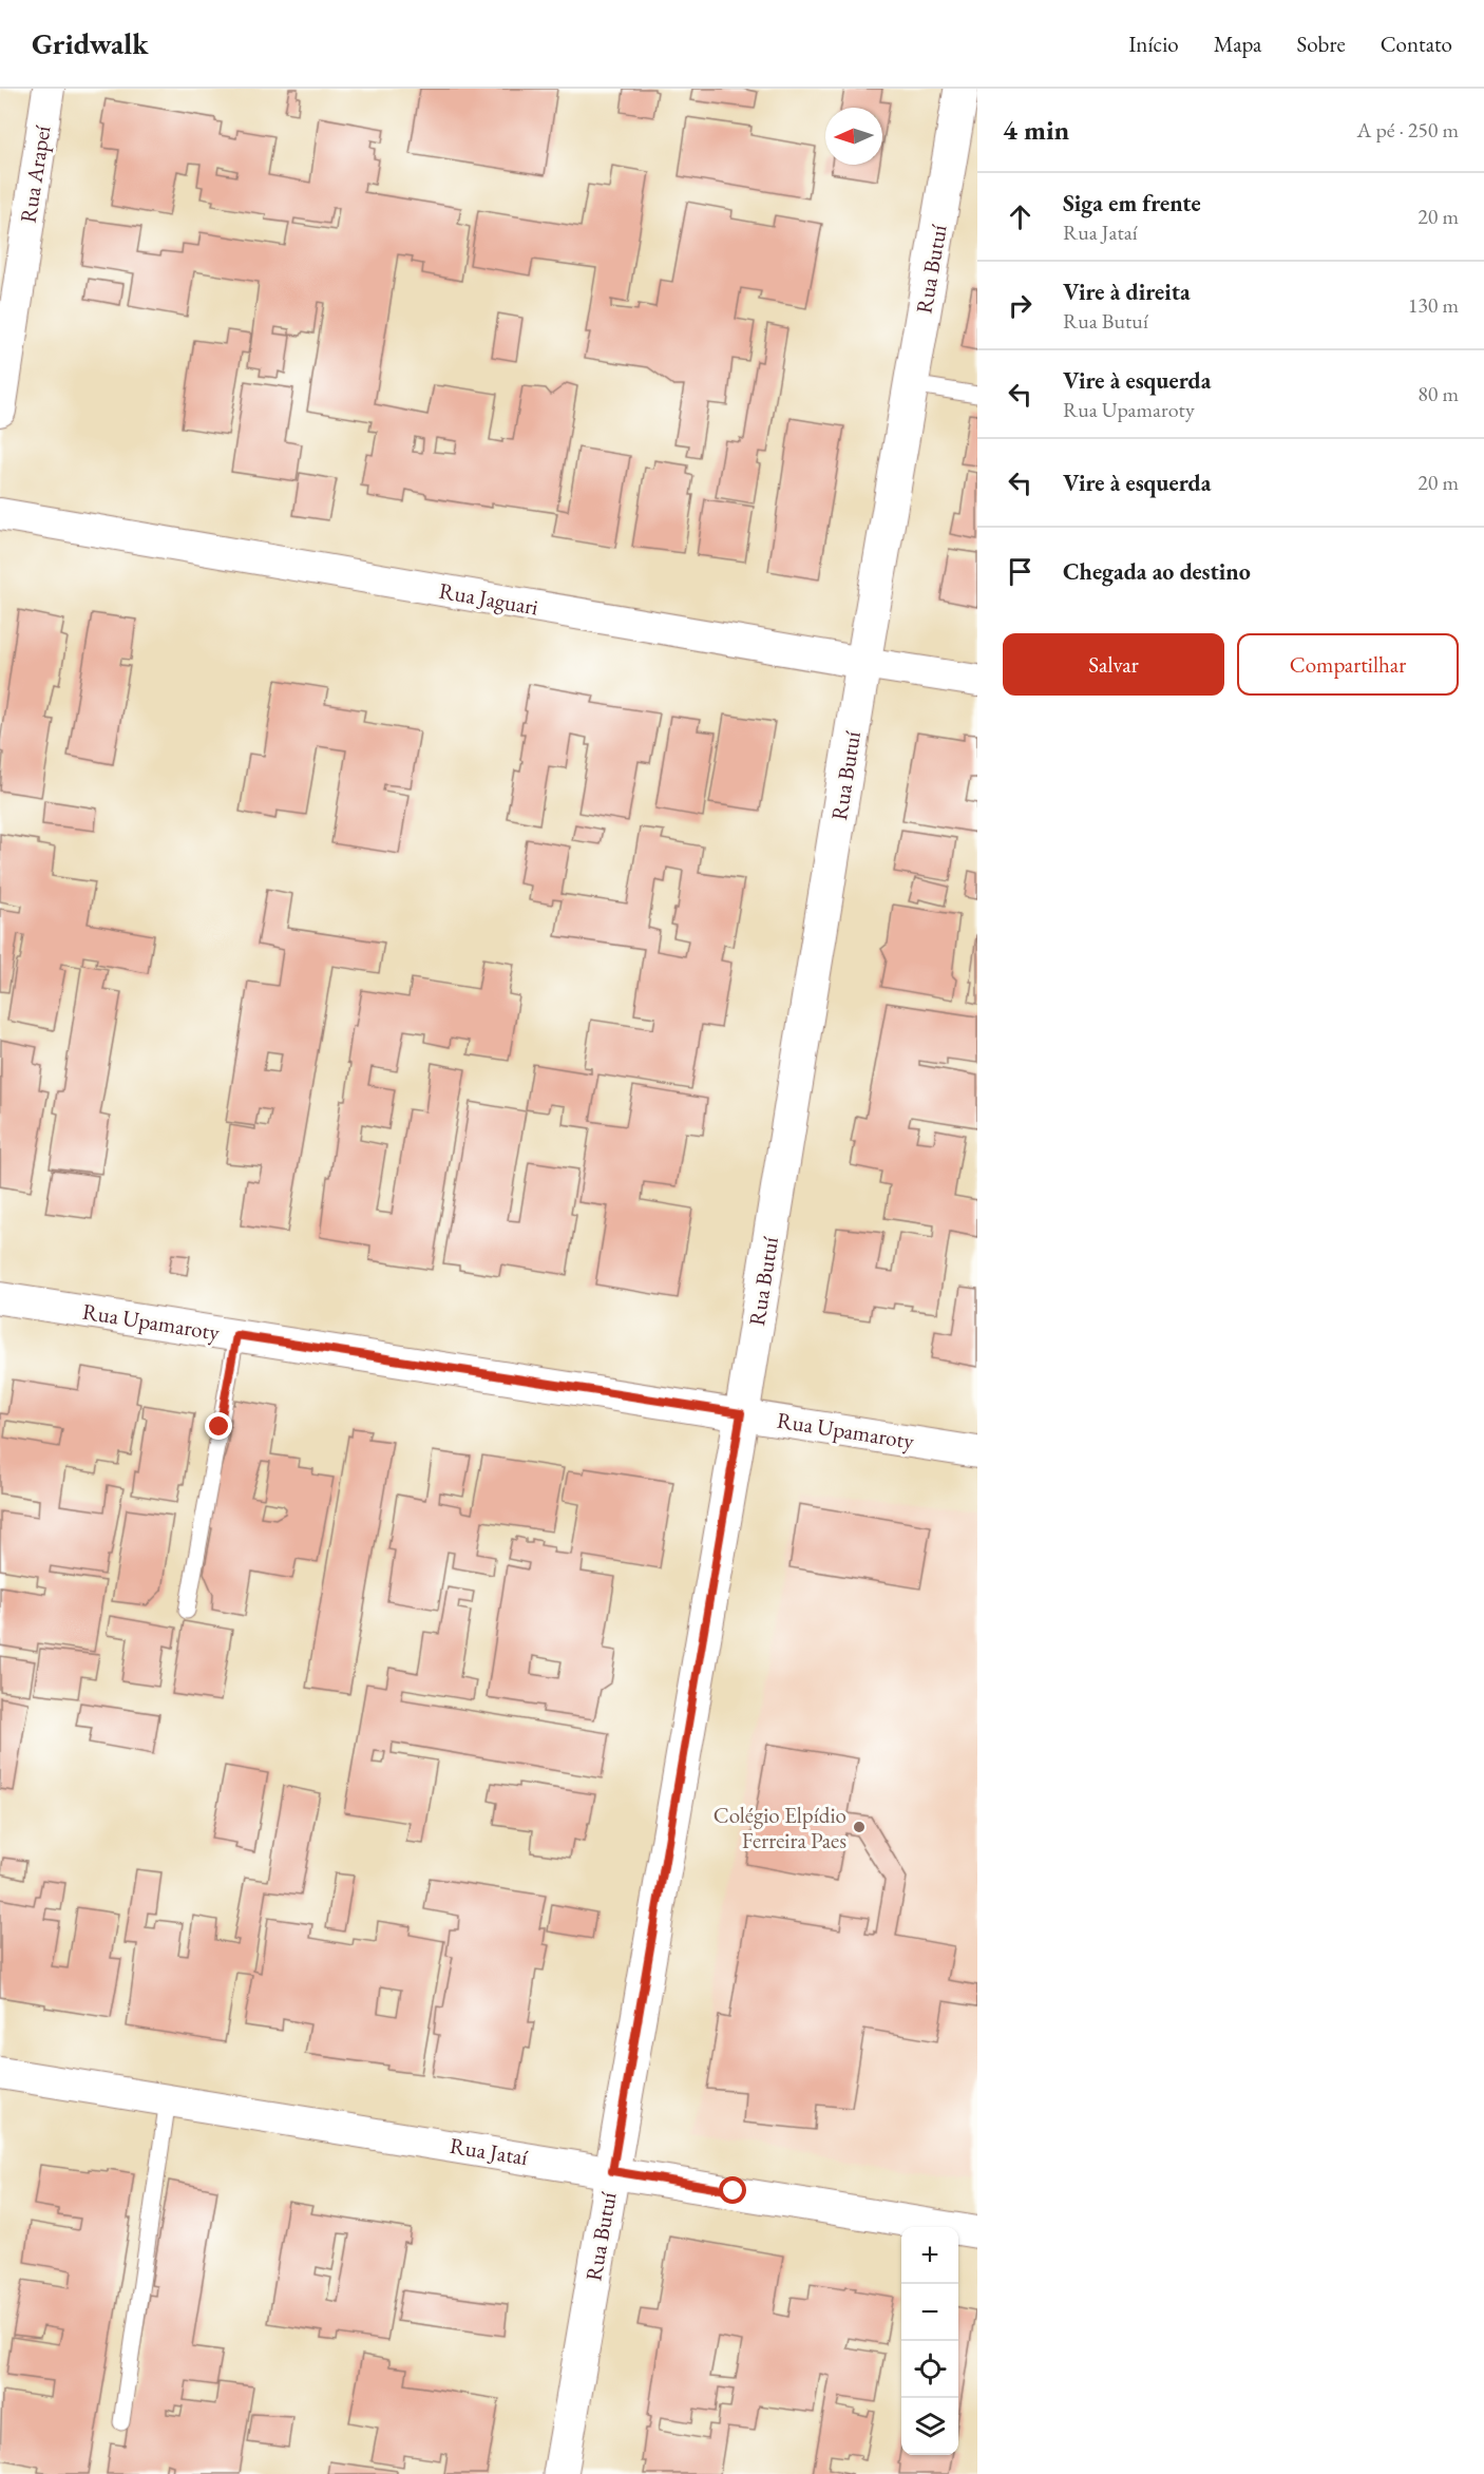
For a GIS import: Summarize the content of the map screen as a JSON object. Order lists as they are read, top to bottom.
{
  "streets": {
    "street": [
      "Rua Arapeí",
      "Rua Butuí",
      "Rua Jaguari",
      "Rua Upamaroty",
      "Rua Jataí"
    ]
  },
  "crossings": [
    ["Rua Butuí", "Rua Jaguari"],
    ["Rua Butuí", "Rua Upamaroty"],
    ["Rua Butuí", "Rua Jataí"]
  ],
  "places": ["Colégio Elpídio Ferreira Paes"],
  "north": "left",
  "page": {
    "header": "Gridwalk",
    "nav": [
      "Início",
      "Mapa",
      "Sobre",
      "Contato"
    ],
    "heading": ["4 min", "A pé · 250 m"],
    "list": [
      ["Siga em frente", "Rua Jataí", "20 m"],
      ["Vire à direita", "Rua Butuí", "130 m"],
      ["Vire à esquerda", "Rua Upamaroty", "80 m"],
      ["Vire à esquerda", "20 m"],
      "Chegada ao destino"
    ],
    "buttons": ["Salvar", "Compartilhar"],
    "map_buttons": ["+", "−"]
  }
}
